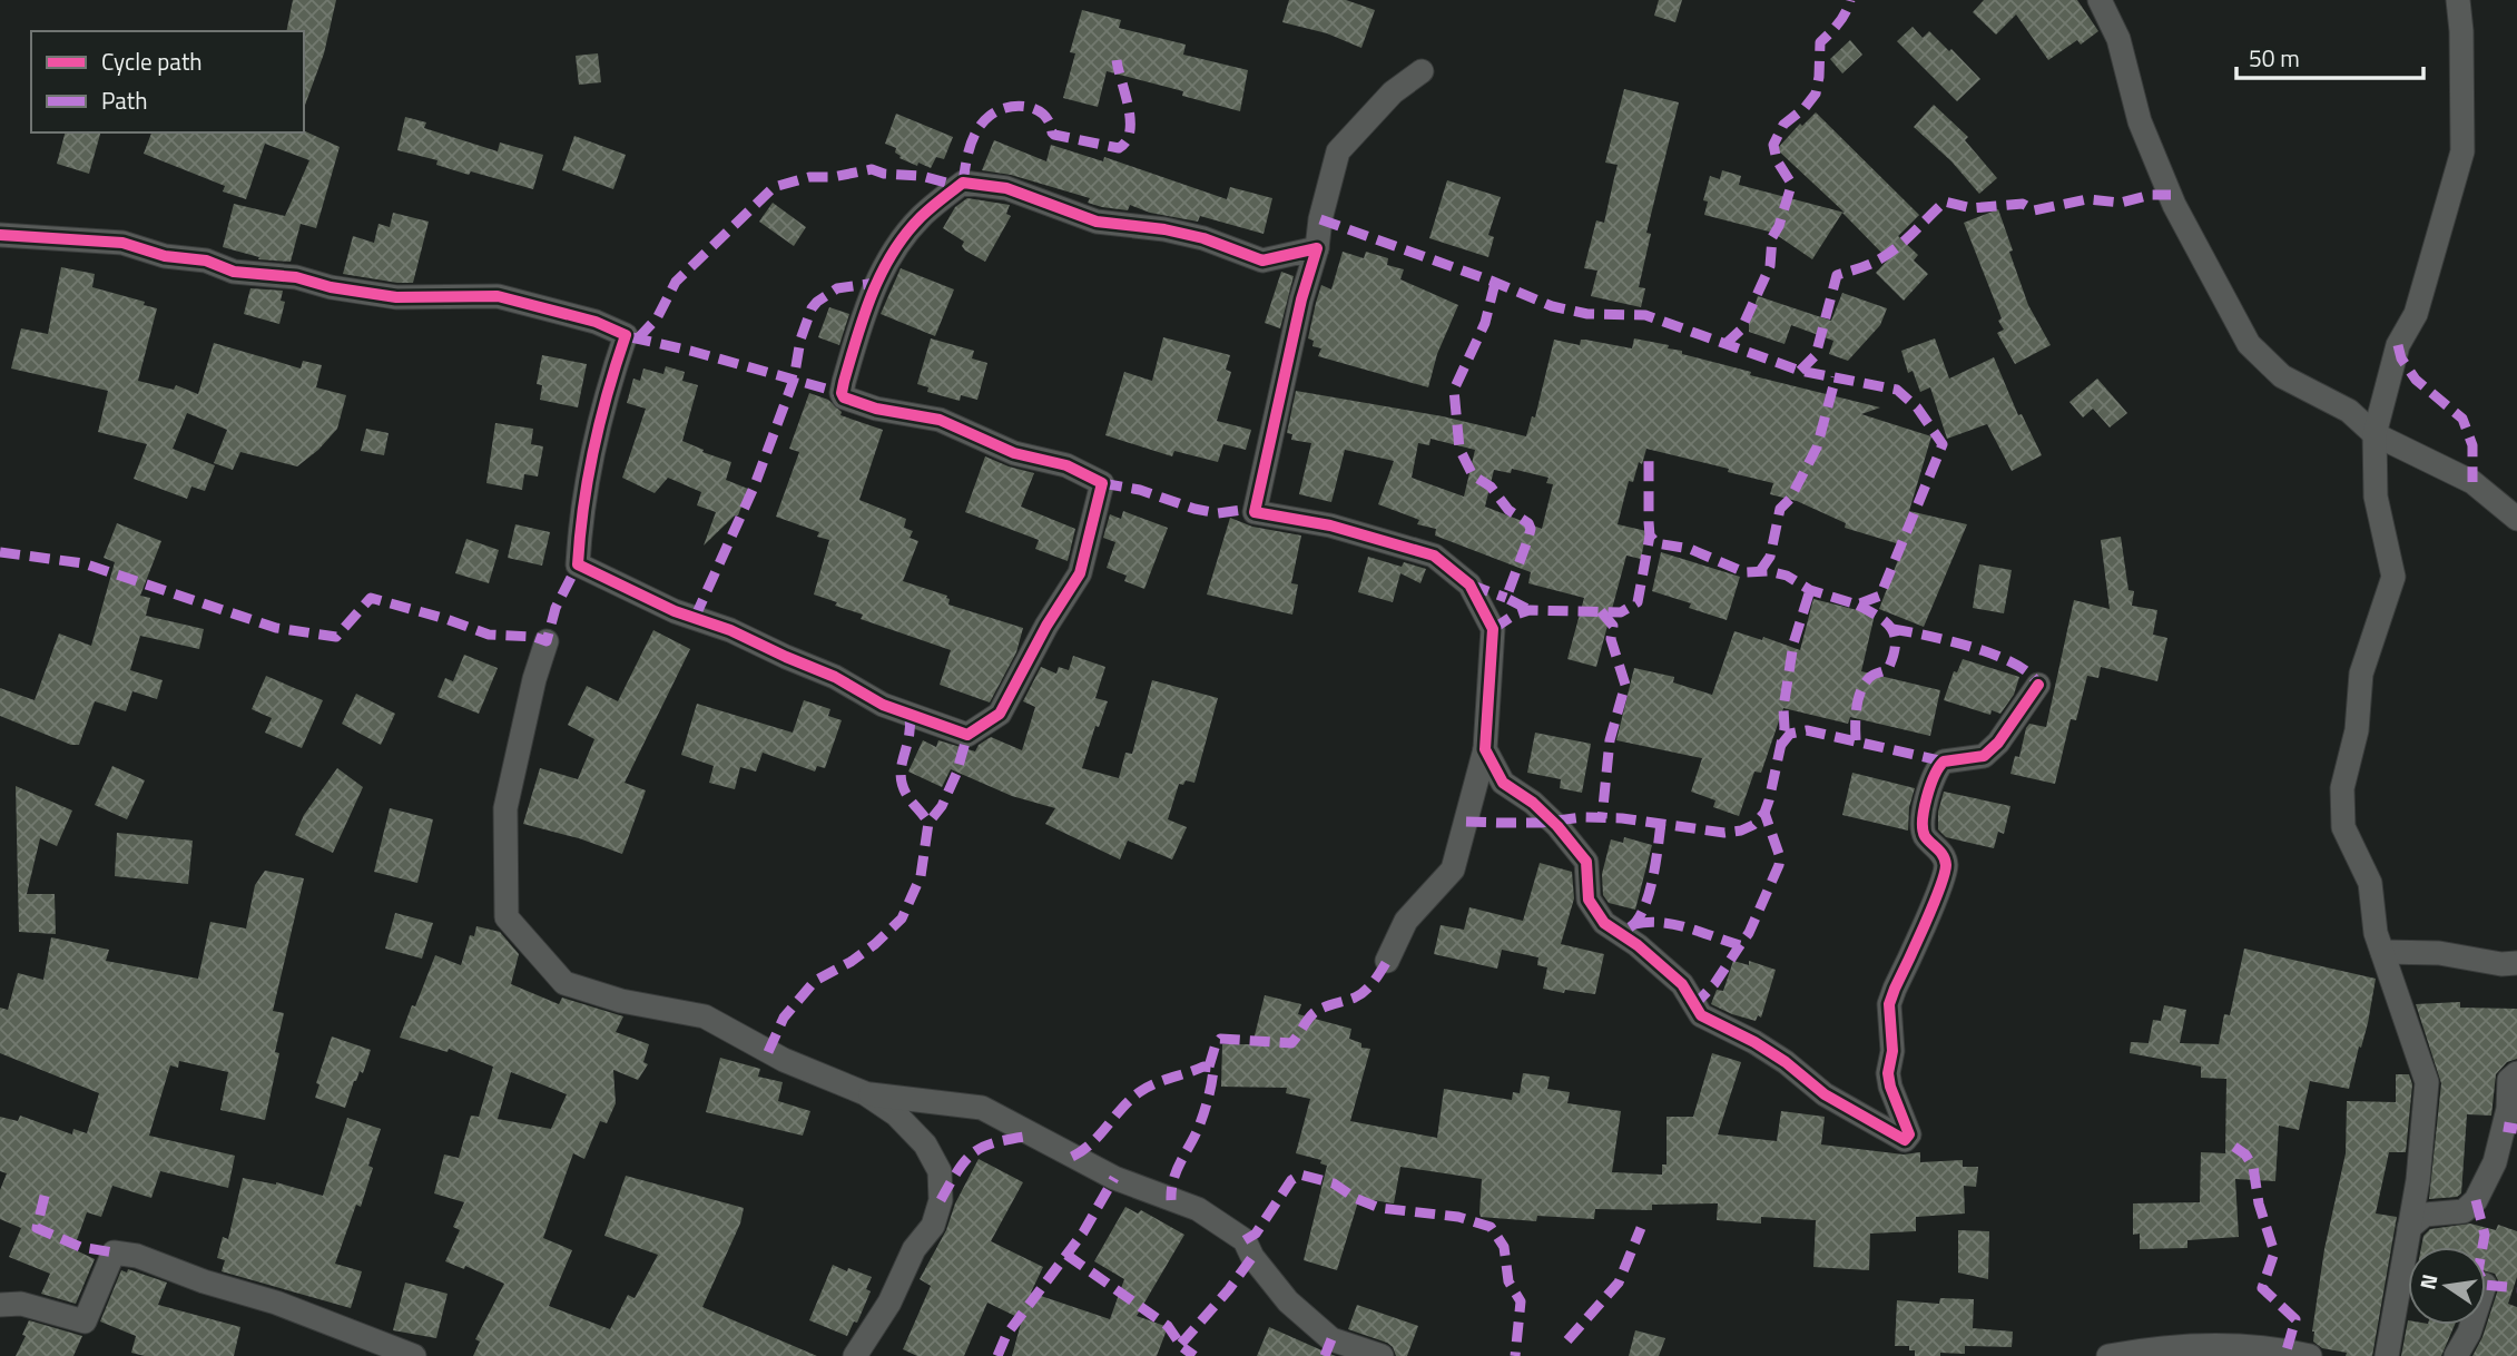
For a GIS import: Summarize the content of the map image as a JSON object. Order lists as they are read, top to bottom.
{
  "legend": ["Cycle path", "Path"],
  "scale_bar": "50 m",
  "north": "left"
}
